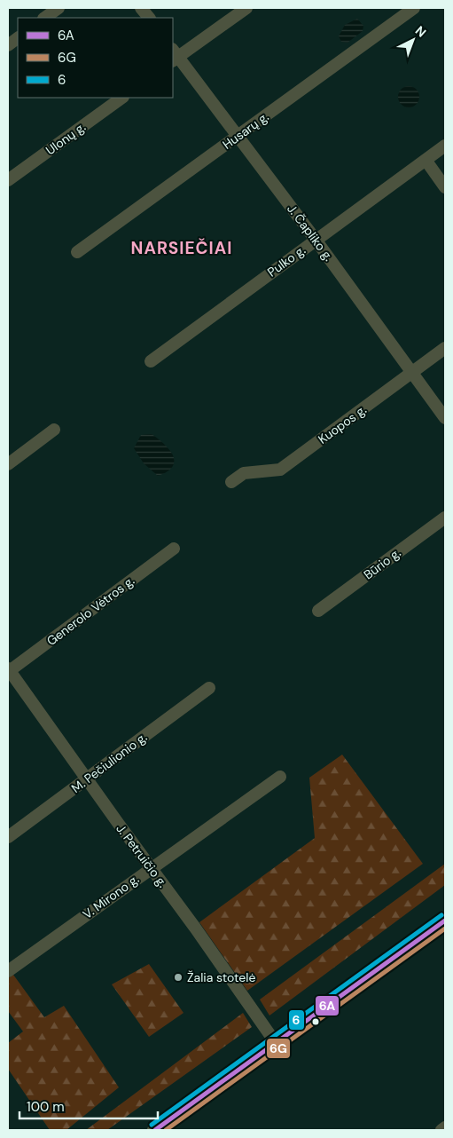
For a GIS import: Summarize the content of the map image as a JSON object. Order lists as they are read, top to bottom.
{
  "streets": {
    "street": [
      "Husarų g.",
      "Ulonų g.",
      "J. Čapliko g.",
      "Pulko g.",
      "Kuopos g.",
      "Būrio g.",
      "Generolo Vėtros g.",
      "M. Pečiulionio g.",
      "J. Petruičio g.",
      "V. Mirono g."
    ]
  },
  "crossings": [
    ["Husarų g.", "J. Čapliko g."],
    ["J. Čapliko g.", "Pulko g."],
    ["J. Čapliko g.", "Kuopos g."],
    ["Generolo Vėtros g.", "J. Petruičio g."],
    ["M. Pečiulionio g.", "J. Petruičio g."],
    ["J. Petruičio g.", "V. Mirono g."]
  ],
  "districts": ["NARSIEČIAI"],
  "places": ["Žalia stotelė"],
  "lines": ["transit line 6", "transit line 6A", "transit line 6G"],
  "legend": ["6A", "6G", "6"],
  "scale_bar": "100 m",
  "north": "top right"
}
